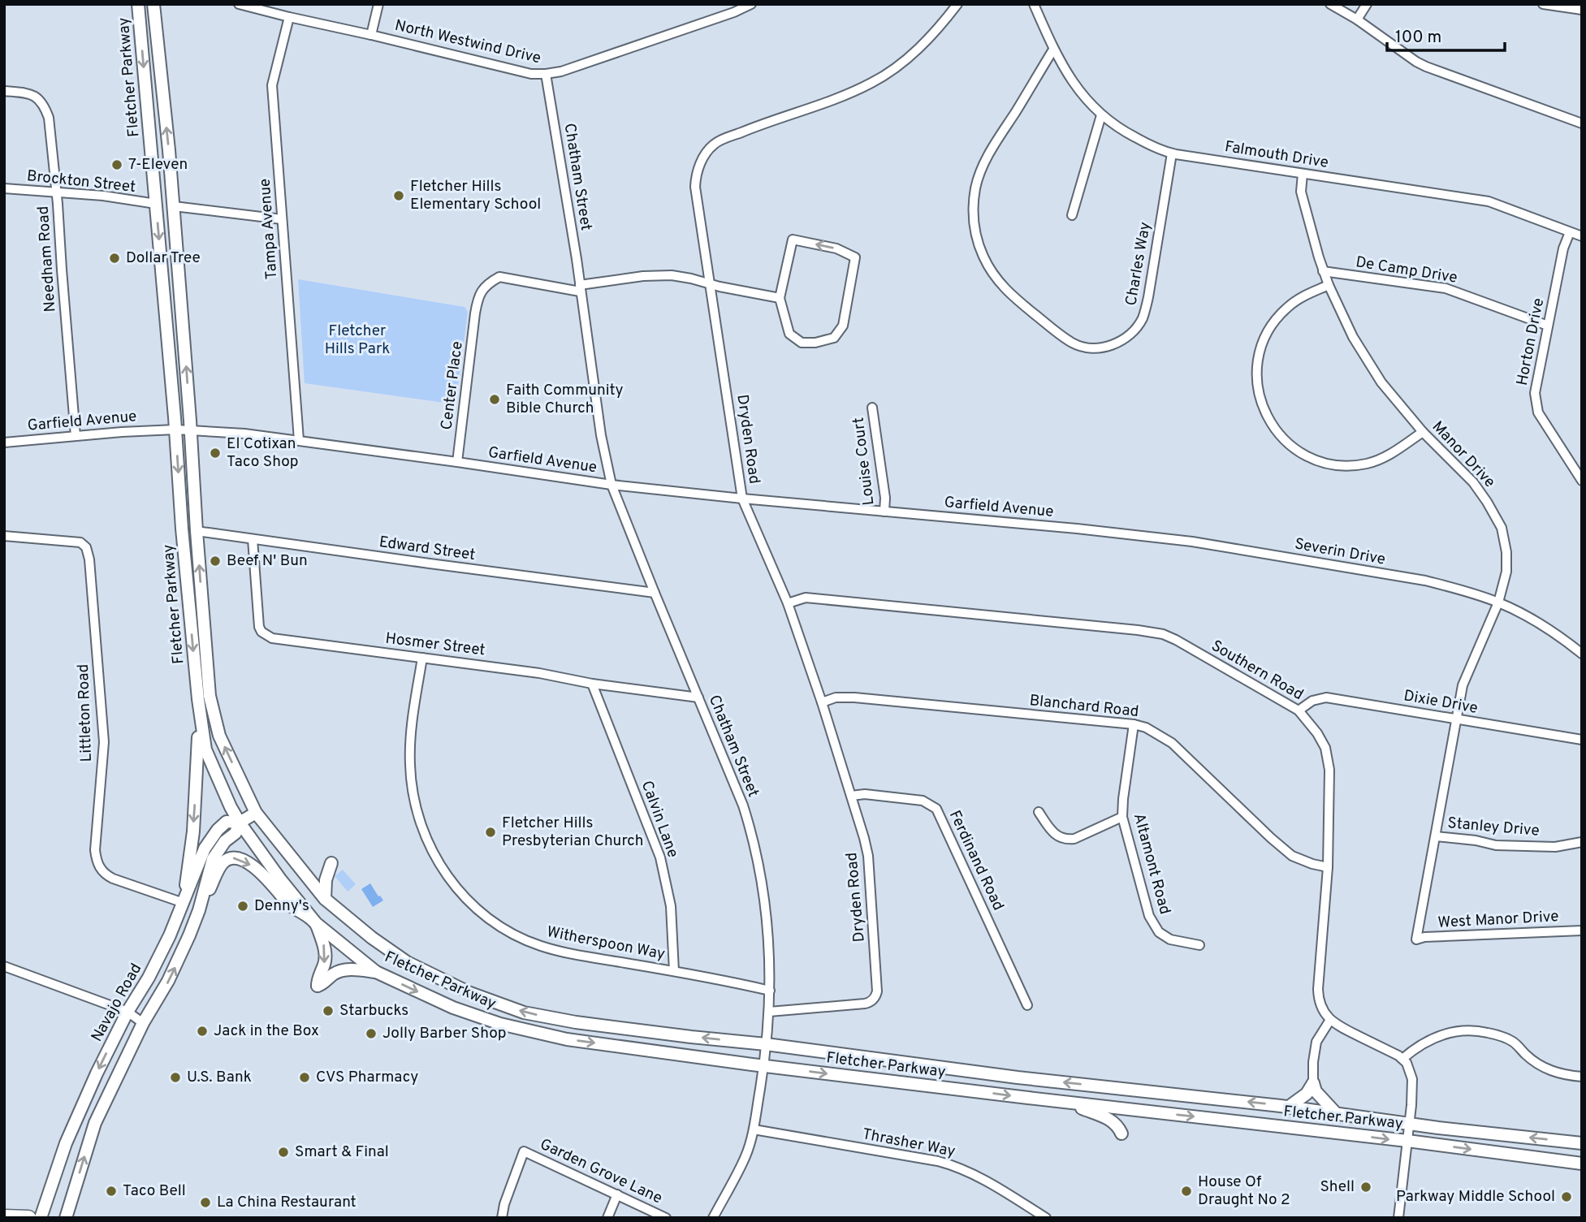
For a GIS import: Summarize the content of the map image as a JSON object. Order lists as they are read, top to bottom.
{
  "streets": {
    "main road": ["Fletcher Parkway", "Navajo Road"],
    "street": [
      "North Westwind Drive",
      "Falmouth Drive",
      "Chatham Street",
      "Brockton Street",
      "Tampa Avenue",
      "Needham Road",
      "Charles Way",
      "De Camp Drive",
      "Horton Drive",
      "Center Place",
      "Garfield Avenue",
      "Dryden Road",
      "Manor Drive",
      "Louise Court",
      "Edward Street",
      "Severin Drive",
      "Hosmer Street",
      "Southern Road",
      "Dixie Drive",
      "Blanchard Road",
      "Littleton Road",
      "Calvin Lane",
      "Stanley Drive",
      "Ferdinand Road",
      "Altamont Road",
      "West Manor Drive",
      "Witherspoon Way",
      "Thrasher Way",
      "Garden Grove Lane"
    ]
  },
  "crossings": [
    ["North Westwind Drive", "Chatham Street"],
    ["North Westwind Drive", "Tampa Avenue"],
    ["Fletcher Parkway", "Chatham Street"],
    ["Fletcher Parkway", "Brockton Street"],
    ["Fletcher Parkway", "Garfield Avenue"],
    ["Fletcher Parkway", "Edward Street"],
    ["Fletcher Parkway", "Navajo Road"],
    ["Falmouth Drive", "Charles Way"],
    ["Falmouth Drive", "Horton Drive"],
    ["Falmouth Drive", "Manor Drive"],
    ["Chatham Street", "Center Place"],
    ["Chatham Street", "Garfield Avenue"],
    ["Chatham Street", "Dryden Road"],
    ["Chatham Street", "Edward Street"],
    ["Chatham Street", "Hosmer Street"],
    ["Chatham Street", "Witherspoon Way"],
    ["Chatham Street", "Thrasher Way"],
    ["Brockton Street", "Needham Road"],
    ["Tampa Avenue", "Garfield Avenue"],
    ["Needham Road", "Garfield Avenue"],
    ["De Camp Drive", "Horton Drive"],
    ["De Camp Drive", "Manor Drive"],
    ["Center Place", "Garfield Avenue"],
    ["Garfield Avenue", "Dryden Road"],
    ["Garfield Avenue", "Louise Court"],
    ["Garfield Avenue", "Severin Drive"],
    ["Dryden Road", "Southern Road"],
    ["Dryden Road", "Blanchard Road"],
    ["Dryden Road", "Ferdinand Road"],
    ["Manor Drive", "Severin Drive"],
    ["Manor Drive", "Dixie Drive"],
    ["Manor Drive", "Stanley Drive"],
    ["Manor Drive", "West Manor Drive"],
    ["Edward Street", "Hosmer Street"],
    ["Hosmer Street", "Calvin Lane"],
    ["Hosmer Street", "Witherspoon Way"],
    ["Southern Road", "Dixie Drive"],
    ["Southern Road", "Blanchard Road"],
    ["Blanchard Road", "Altamont Road"],
    ["Littleton Road", "Navajo Road"],
    ["Calvin Lane", "Witherspoon Way"]
  ],
  "parks": ["Fletcher Hills Park"],
  "places": [
    "7-Eleven",
    "Fletcher Hills Elementary School",
    "Dollar Tree",
    "Faith Community Bible Church",
    "El Cotixan Taco Shop",
    "Beef N' Bun",
    "Fletcher Hills Presbyterian Church",
    "Denny's",
    "Starbucks",
    "Jack in the Box",
    "Jolly Barber Shop",
    "U.S. Bank",
    "CVS Pharmacy",
    "Smart & Final",
    "Shell",
    "Taco Bell",
    "House Of Draught No 2",
    "Parkway Middle School",
    "La China Restaurant"
  ],
  "scale_bar": "100 m"
}
